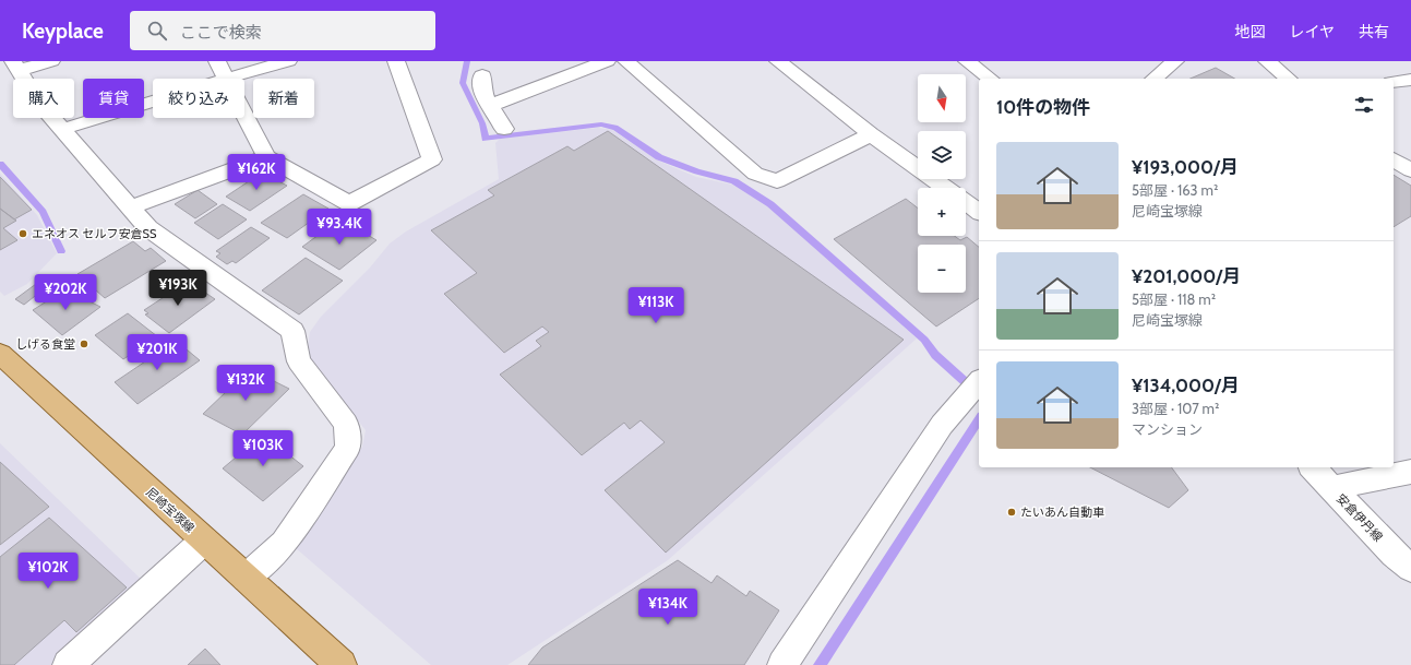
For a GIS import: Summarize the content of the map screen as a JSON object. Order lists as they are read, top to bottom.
{
  "streets": {
    "main road": ["尼崎宝塚線"],
    "street": ["安倉伊丹線"]
  },
  "places": ["エネオス セルフ安倉SS", "しげる食堂", "たいあん自動車"],
  "north": "bottom",
  "page": {
    "header": "Keyplace",
    "search": "ここで検索",
    "nav": ["地図", "レイヤ", "共有"],
    "map_buttons": ["+", "−"],
    "chip": [
      "購入",
      "賃貸",
      "絞り込み",
      "新着"
    ],
    "heading": "10件の物件",
    "list": [
      {
        "name": "¥193,000/月",
        "note": "5部屋 · 163 m² · 尼崎宝塚線"
      },
      {
        "name": "¥201,000/月",
        "note": "5部屋 · 118 m² · 尼崎宝塚線"
      },
      {
        "name": "¥134,000/月",
        "note": "3部屋 · 107 m² · マンション"
      }
    ],
    "price": [
      "¥162K",
      "¥93.4K",
      "¥193K",
      "¥202K",
      "¥113K",
      "¥201K",
      "¥132K",
      "¥103K",
      "¥102K",
      "¥134K"
    ]
  }
}
